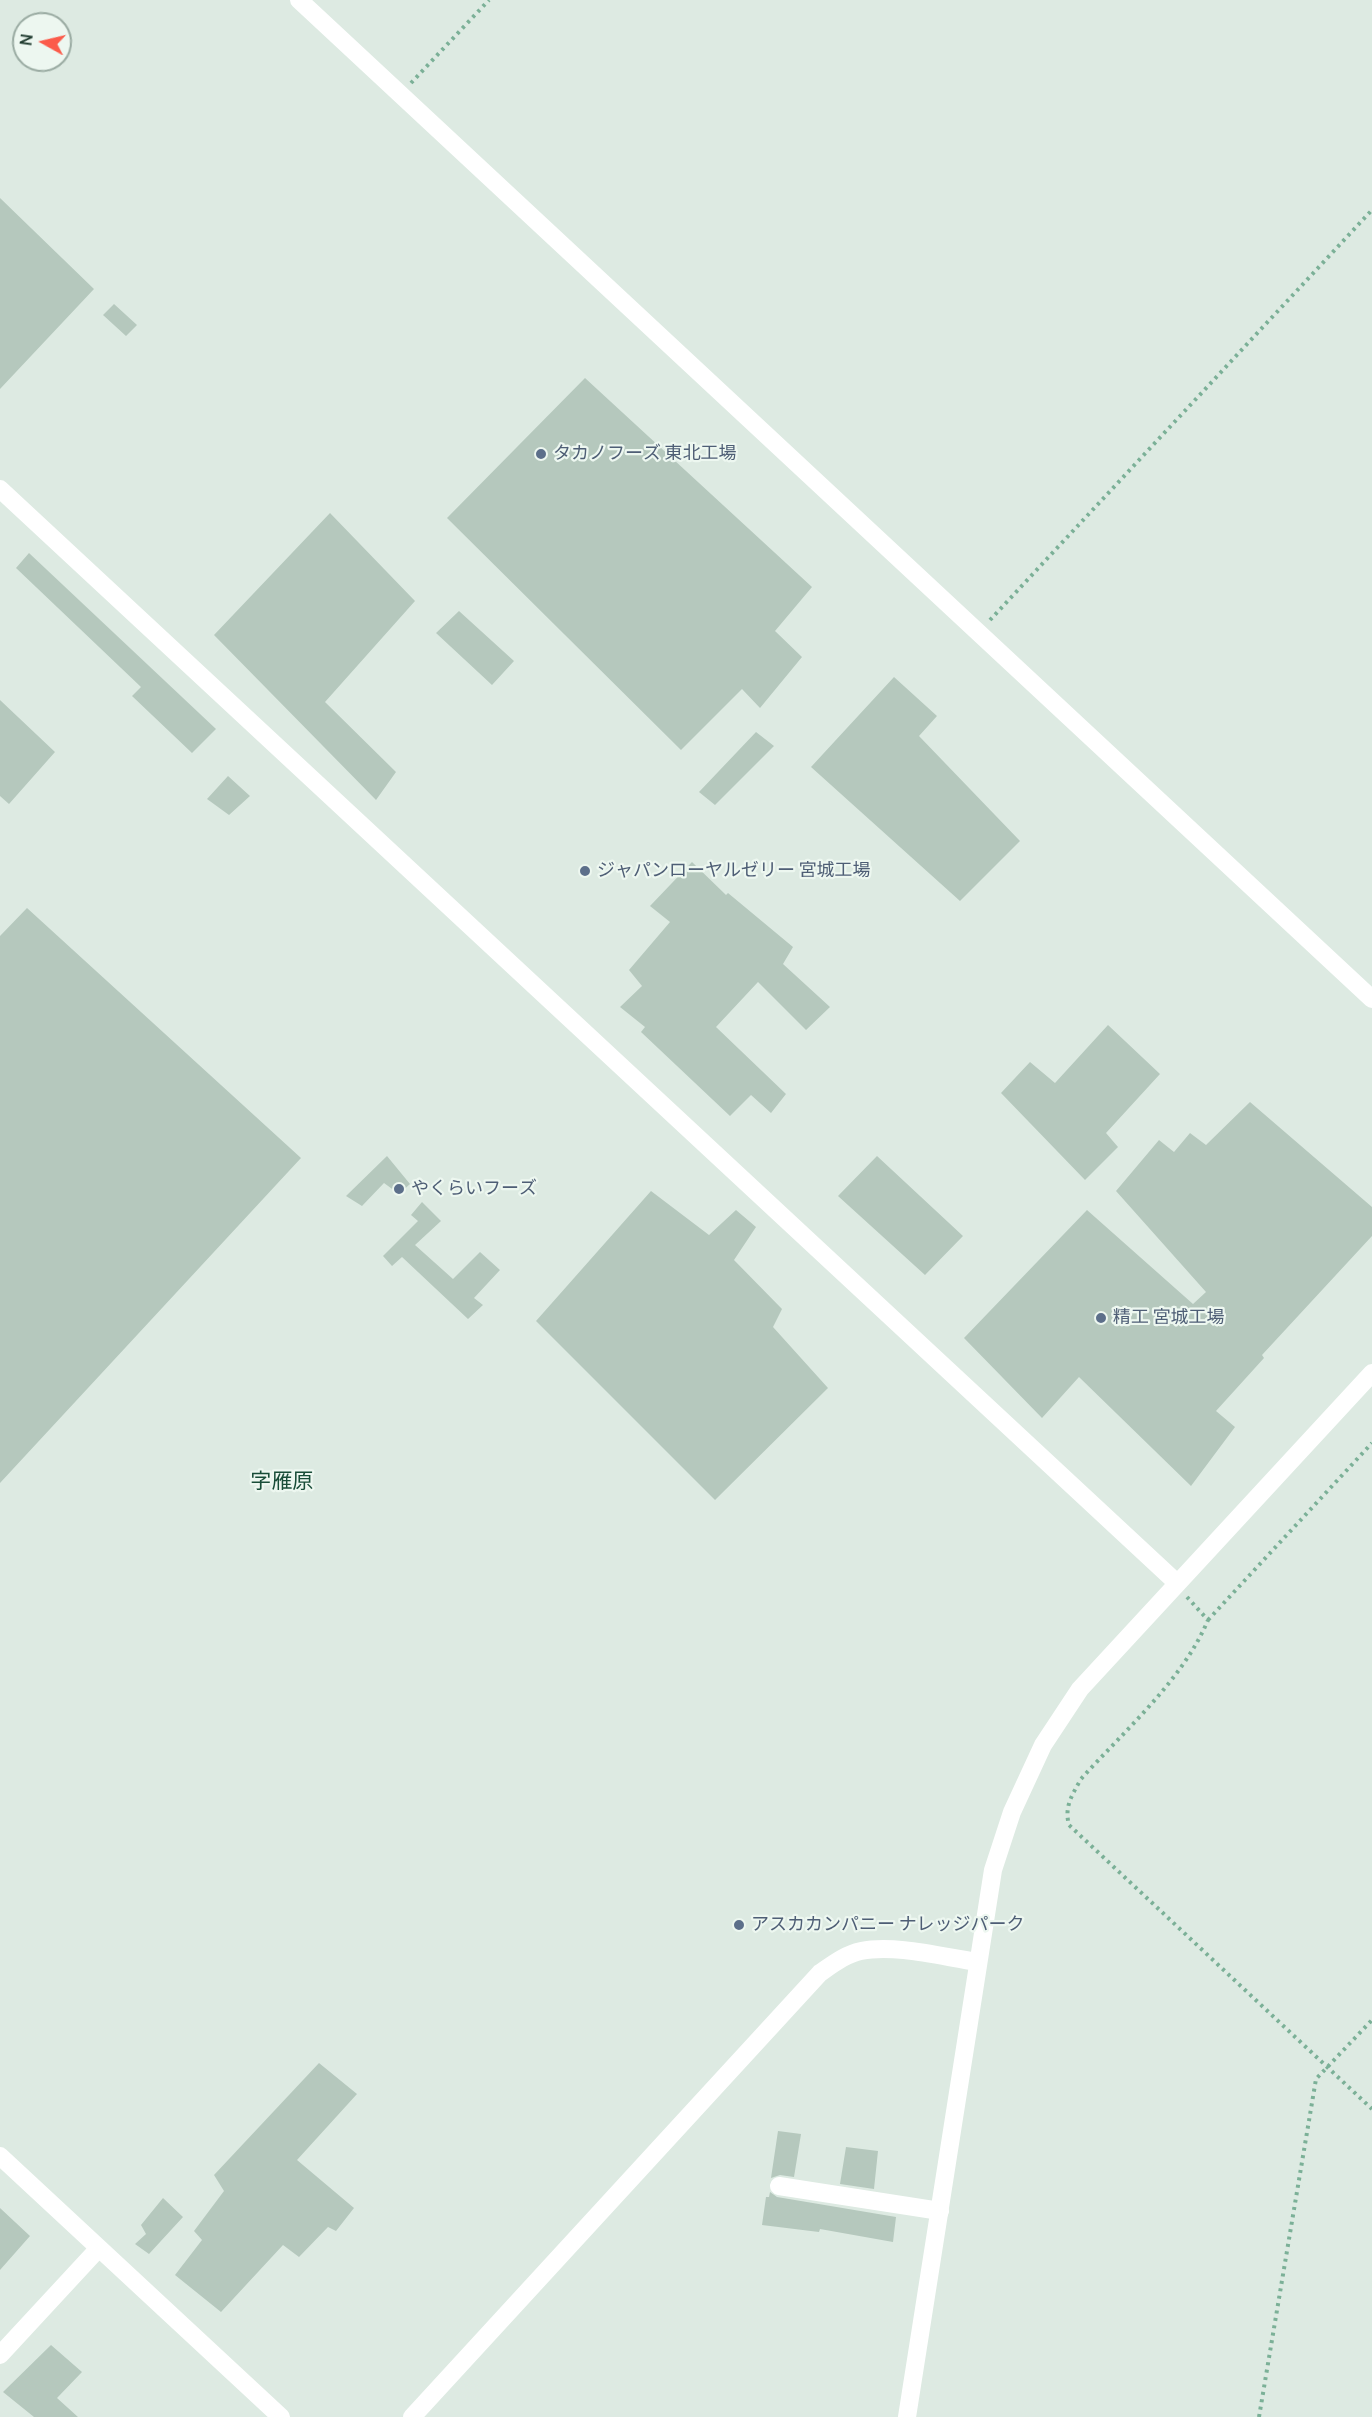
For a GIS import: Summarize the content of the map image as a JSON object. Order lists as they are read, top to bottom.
{
  "districts": ["字雁原"],
  "places": [
    "タカノフーズ 東北工場",
    "ジャパンローヤルゼリー 宮城工場",
    "やくらいフーズ",
    "精工 宮城工場",
    "アスカカンパニー ナレッジパーク"
  ],
  "north": "left"
}
